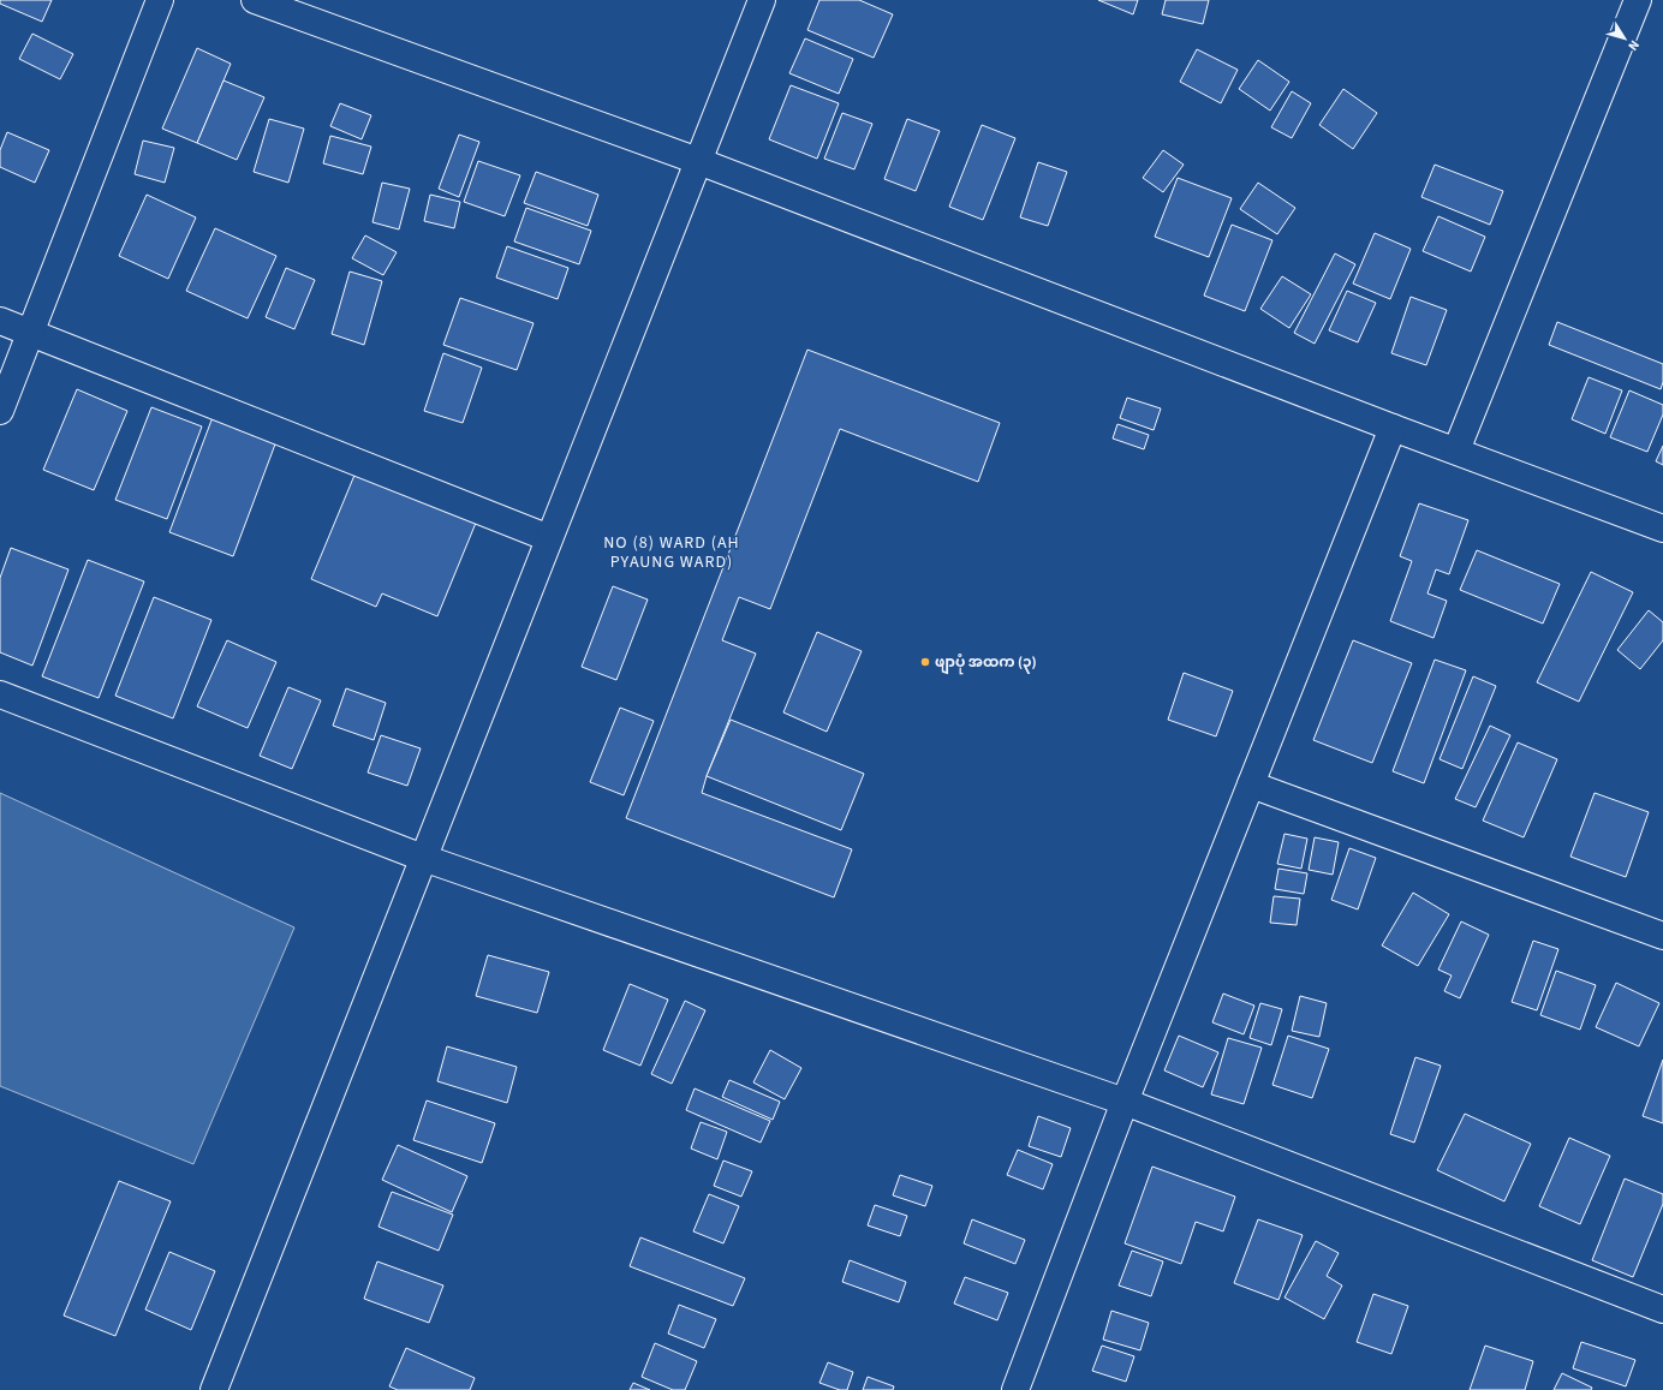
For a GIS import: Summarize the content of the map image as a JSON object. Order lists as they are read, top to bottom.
{
  "districts": ["NO (8) WARD (AH PYAUNG WARD)"],
  "places": ["ဖျာပုံ အထက (၃)"],
  "north": "bottom right"
}
